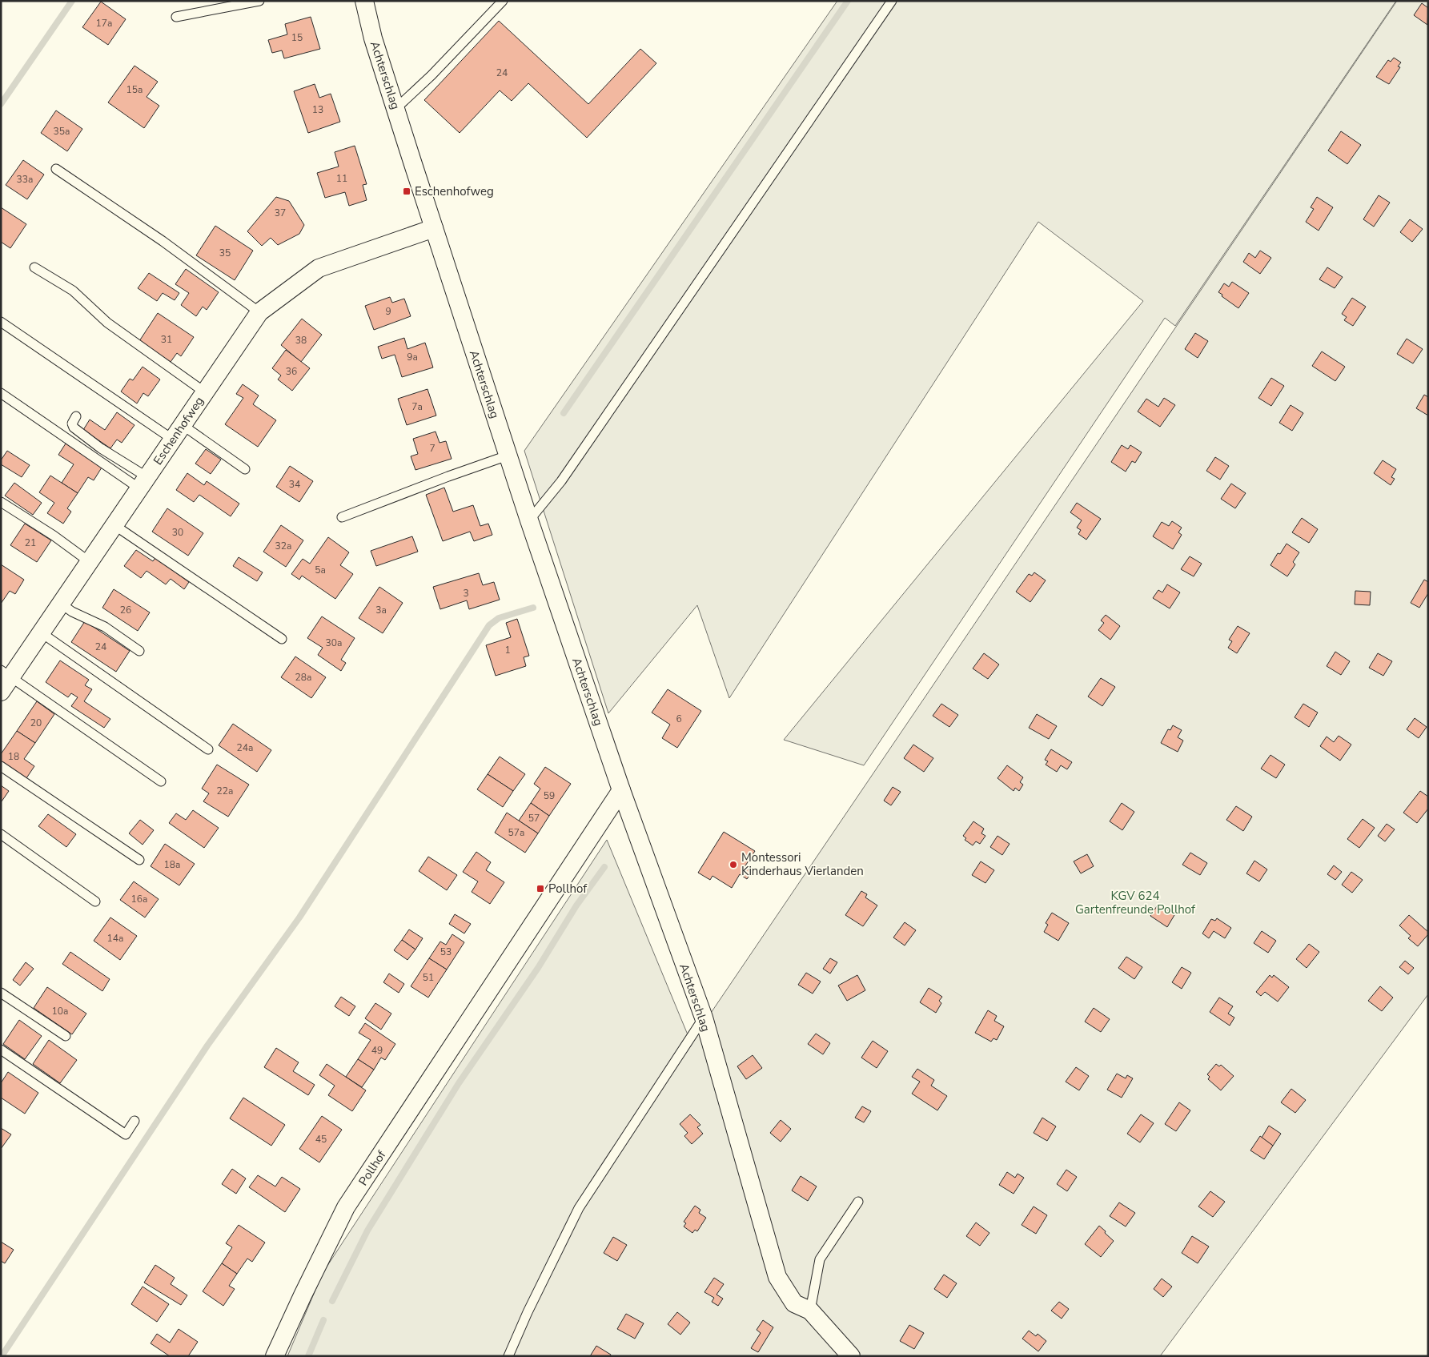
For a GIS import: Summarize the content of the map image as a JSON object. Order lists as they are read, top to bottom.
{
  "streets": {
    "street": ["Achterschlag", "Eschenhofweg", "Pollhof"]
  },
  "crossings": [
    ["Achterschlag", "Eschenhofweg"],
    ["Achterschlag", "Pollhof"]
  ],
  "parks": ["KGV 624 Gartenfreunde Pollhof"],
  "places": {
    "transit": ["Eschenhofweg", "Pollhof"],
    "other": ["Montessori Kinderhaus Vierlanden"]
  },
  "house_numbers": [
    "17a",
    "15",
    "24",
    "15a",
    "13",
    "35a",
    "11",
    "33a",
    "37",
    "35",
    "9",
    "31",
    "38",
    "9a",
    "36",
    "7a",
    "7",
    "34",
    "30",
    "21",
    "32a",
    "5a",
    "3",
    "26",
    "3a",
    "30a",
    "24",
    "1",
    "28a",
    "6",
    "20",
    "24a",
    "18",
    "22a",
    "59",
    "57",
    "57a",
    "18a",
    "16a",
    "14a",
    "53",
    "51",
    "10a",
    "49",
    "45"
  ]
}
